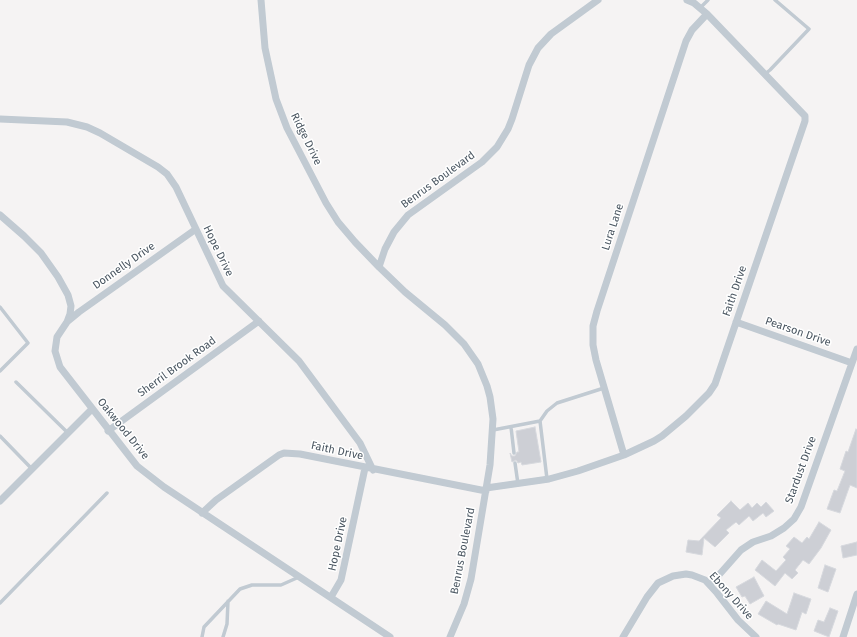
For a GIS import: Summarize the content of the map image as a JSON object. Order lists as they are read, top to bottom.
{
  "streets": {
    "street": [
      "Ridge Drive",
      "Benrus Boulevard",
      "Lura Lane",
      "Hope Drive",
      "Donnelly Drive",
      "Faith Drive",
      "Pearson Drive",
      "Sherril Brook Road",
      "Oakwood Drive",
      "Stardust Drive",
      "Ebony Drive"
    ]
  },
  "crossings": [
    ["Ridge Drive", "Benrus Boulevard"],
    ["Benrus Boulevard", "Faith Drive"],
    ["Lura Lane", "Faith Drive"],
    ["Hope Drive", "Donnelly Drive"],
    ["Hope Drive", "Faith Drive"],
    ["Hope Drive", "Sherril Brook Road"],
    ["Hope Drive", "Oakwood Drive"],
    ["Donnelly Drive", "Oakwood Drive"],
    ["Faith Drive", "Pearson Drive"],
    ["Faith Drive", "Oakwood Drive"],
    ["Pearson Drive", "Stardust Drive"],
    ["Sherril Brook Road", "Oakwood Drive"],
    ["Stardust Drive", "Ebony Drive"]
  ]
}
